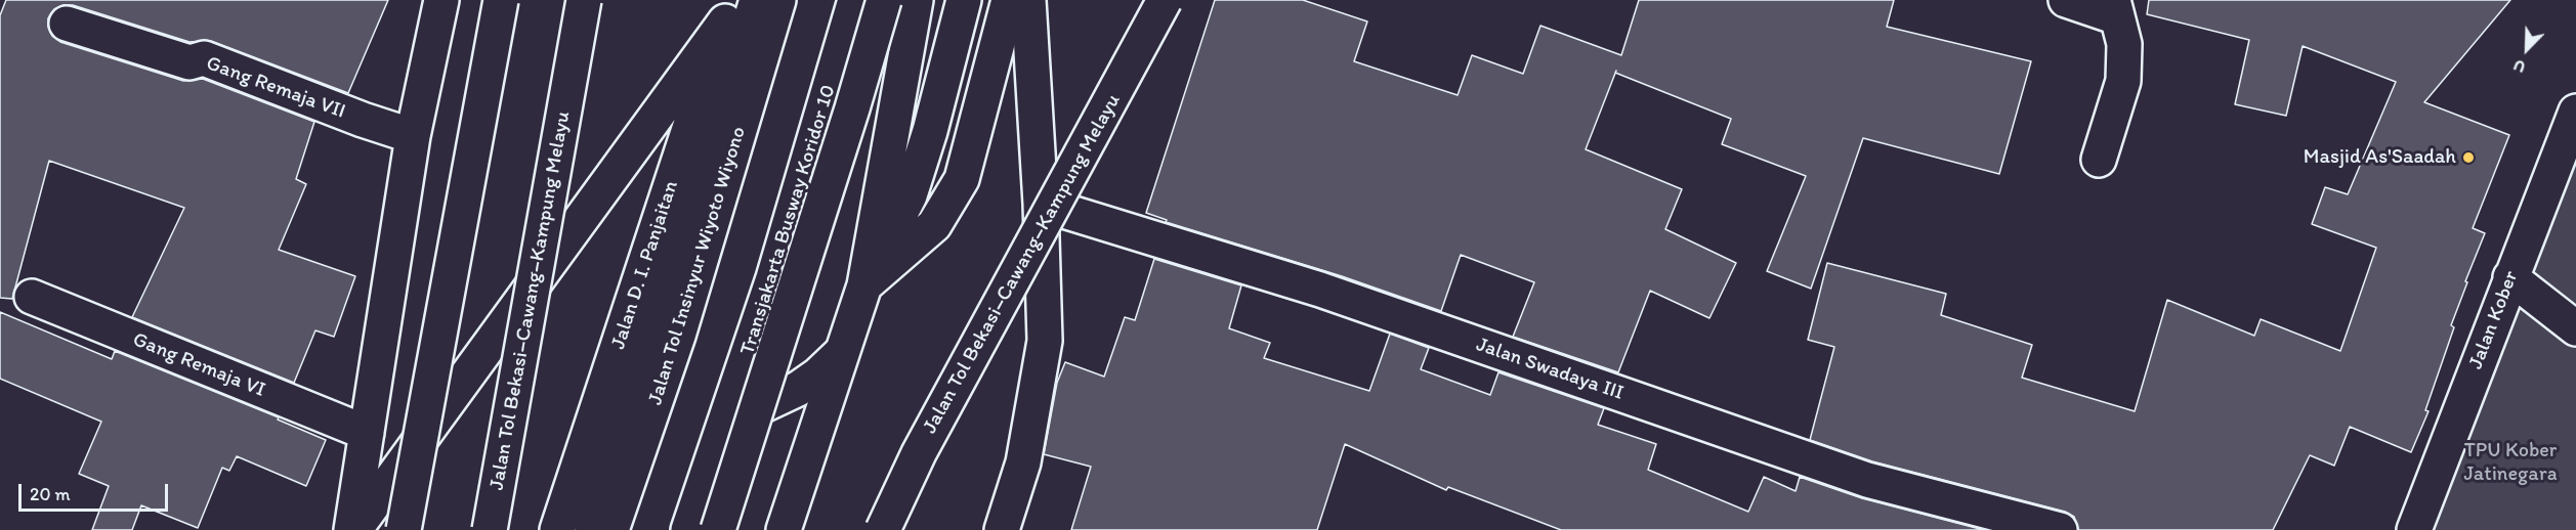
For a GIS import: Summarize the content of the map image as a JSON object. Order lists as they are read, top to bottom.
{
  "streets": {
    "main road": [
      "Gang Remaja VII",
      "Transjakarta Busway Koridor 10",
      "Jalan Tol Bekasi–Cawang–Kampung Melayu",
      "Jalan D. I. Panjaitan",
      "Jalan Tol Insinyur Wiyoto Wiyono",
      "Jalan Kober",
      "Gang Remaja VI",
      "Jalan Swadaya III"
    ]
  },
  "parks": ["TPU Kober Jatinegara"],
  "places": ["Masjid As'Saadah"],
  "scale_bar": "20 m",
  "north": "bottom left"
}
